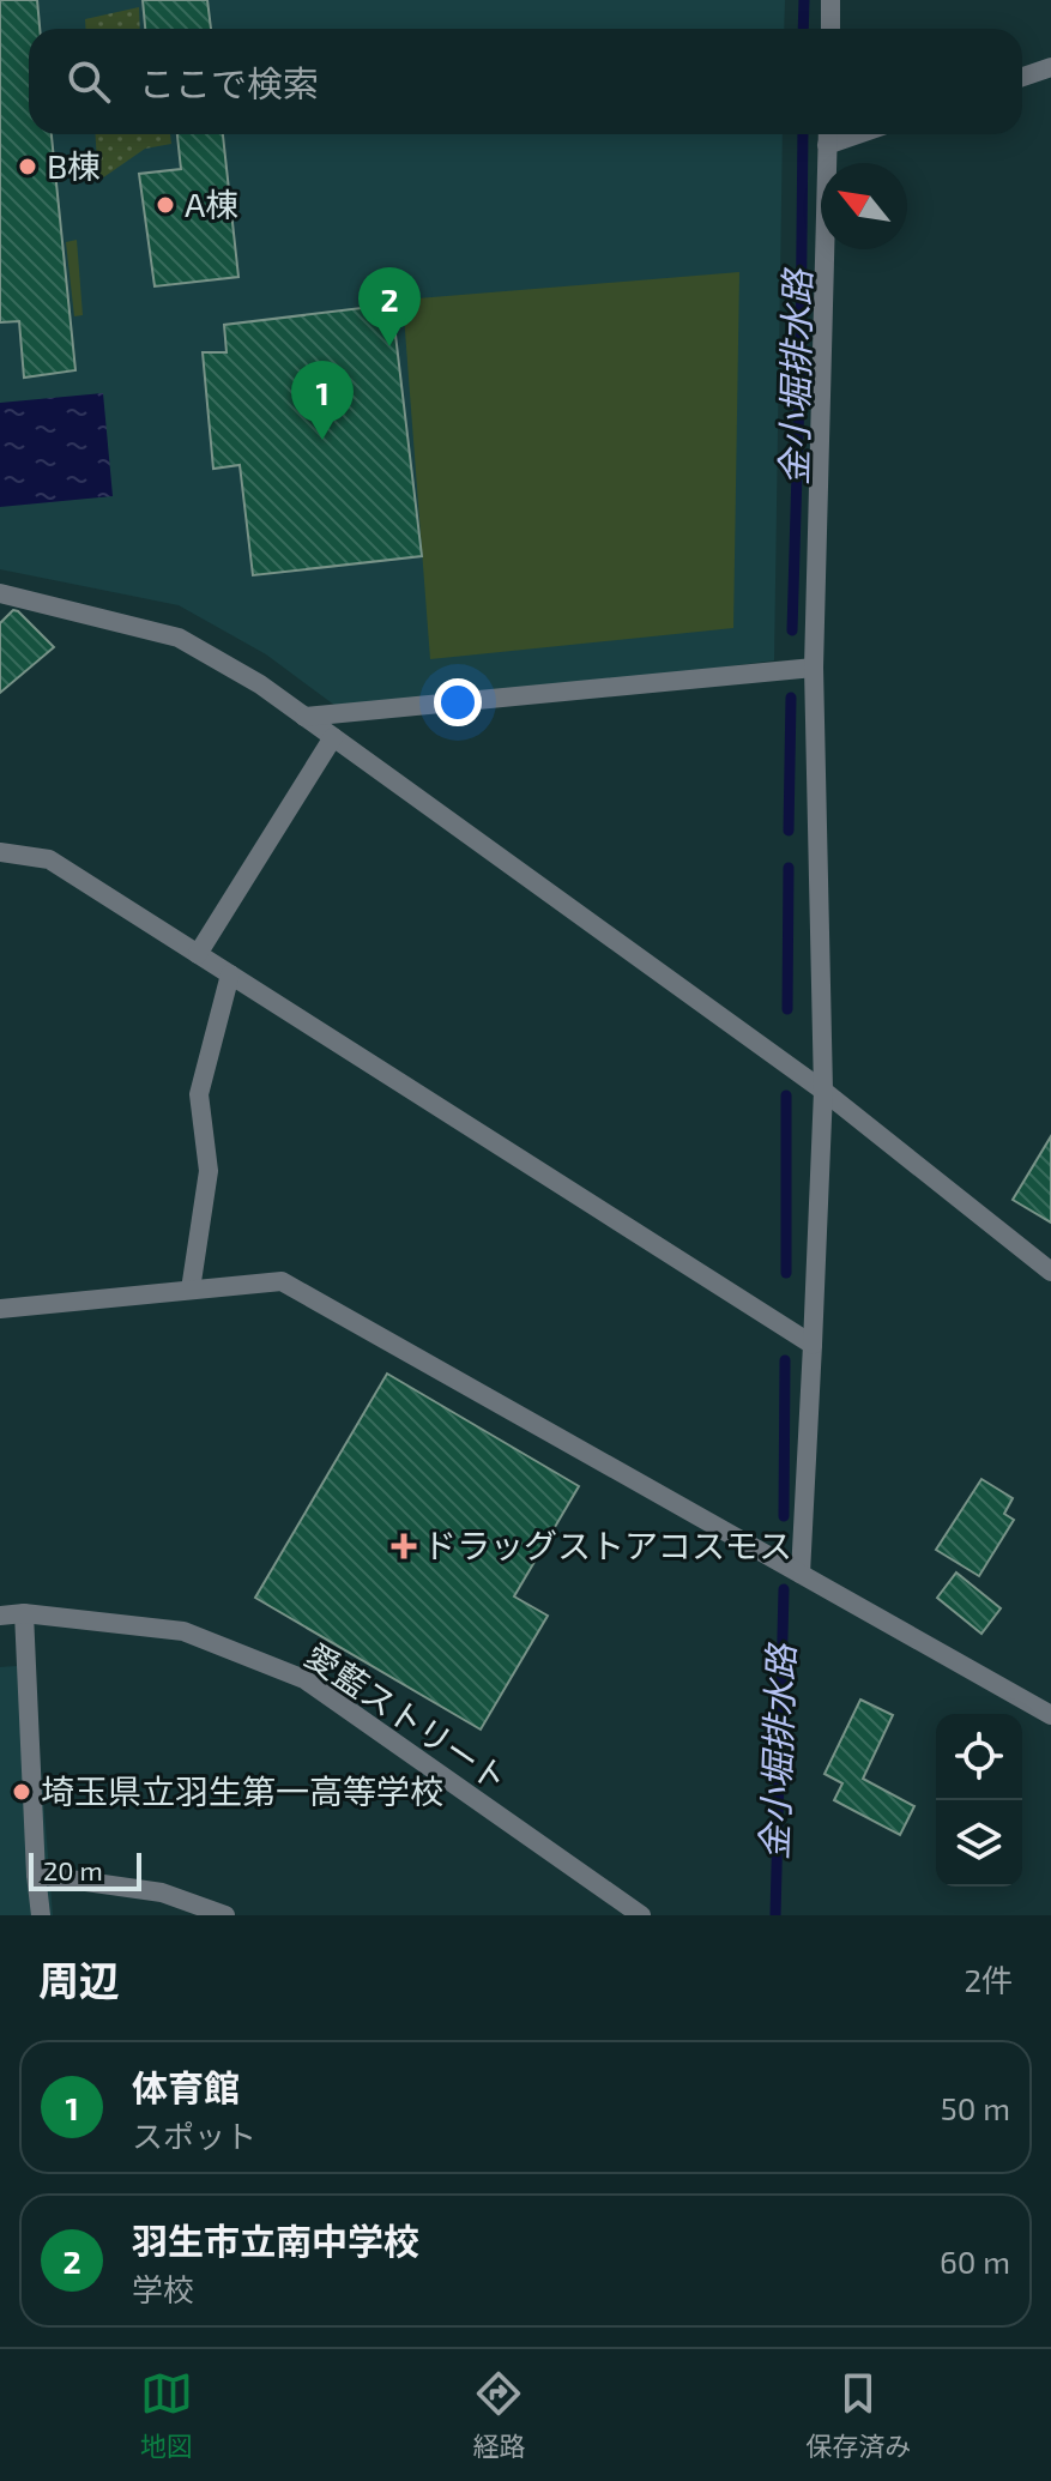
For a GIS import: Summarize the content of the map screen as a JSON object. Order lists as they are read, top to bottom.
{
  "streets": {
    "street": ["愛藍ストリート"]
  },
  "water": ["金小堀排水路"],
  "places": {
    "other": ["B棟", "A棟", "埼玉県立羽生第一高等学校"],
    "health": ["ドラッグストアコスモス"]
  },
  "scale_bar": "20 m",
  "north": "top left",
  "page": {
    "search": "ここで検索",
    "pins": ["2", "1"],
    "scale": "20 m",
    "heading": ["周辺", "2件"],
    "list": [
      {
        "mark": "1",
        "name": "体育館",
        "note": "スポット",
        "value": "50 m"
      },
      {
        "mark": "2",
        "name": "羽生市立南中学校",
        "note": "学校",
        "value": "60 m"
      }
    ],
    "nav": ["地図", "経路", "保存済み"]
  }
}
